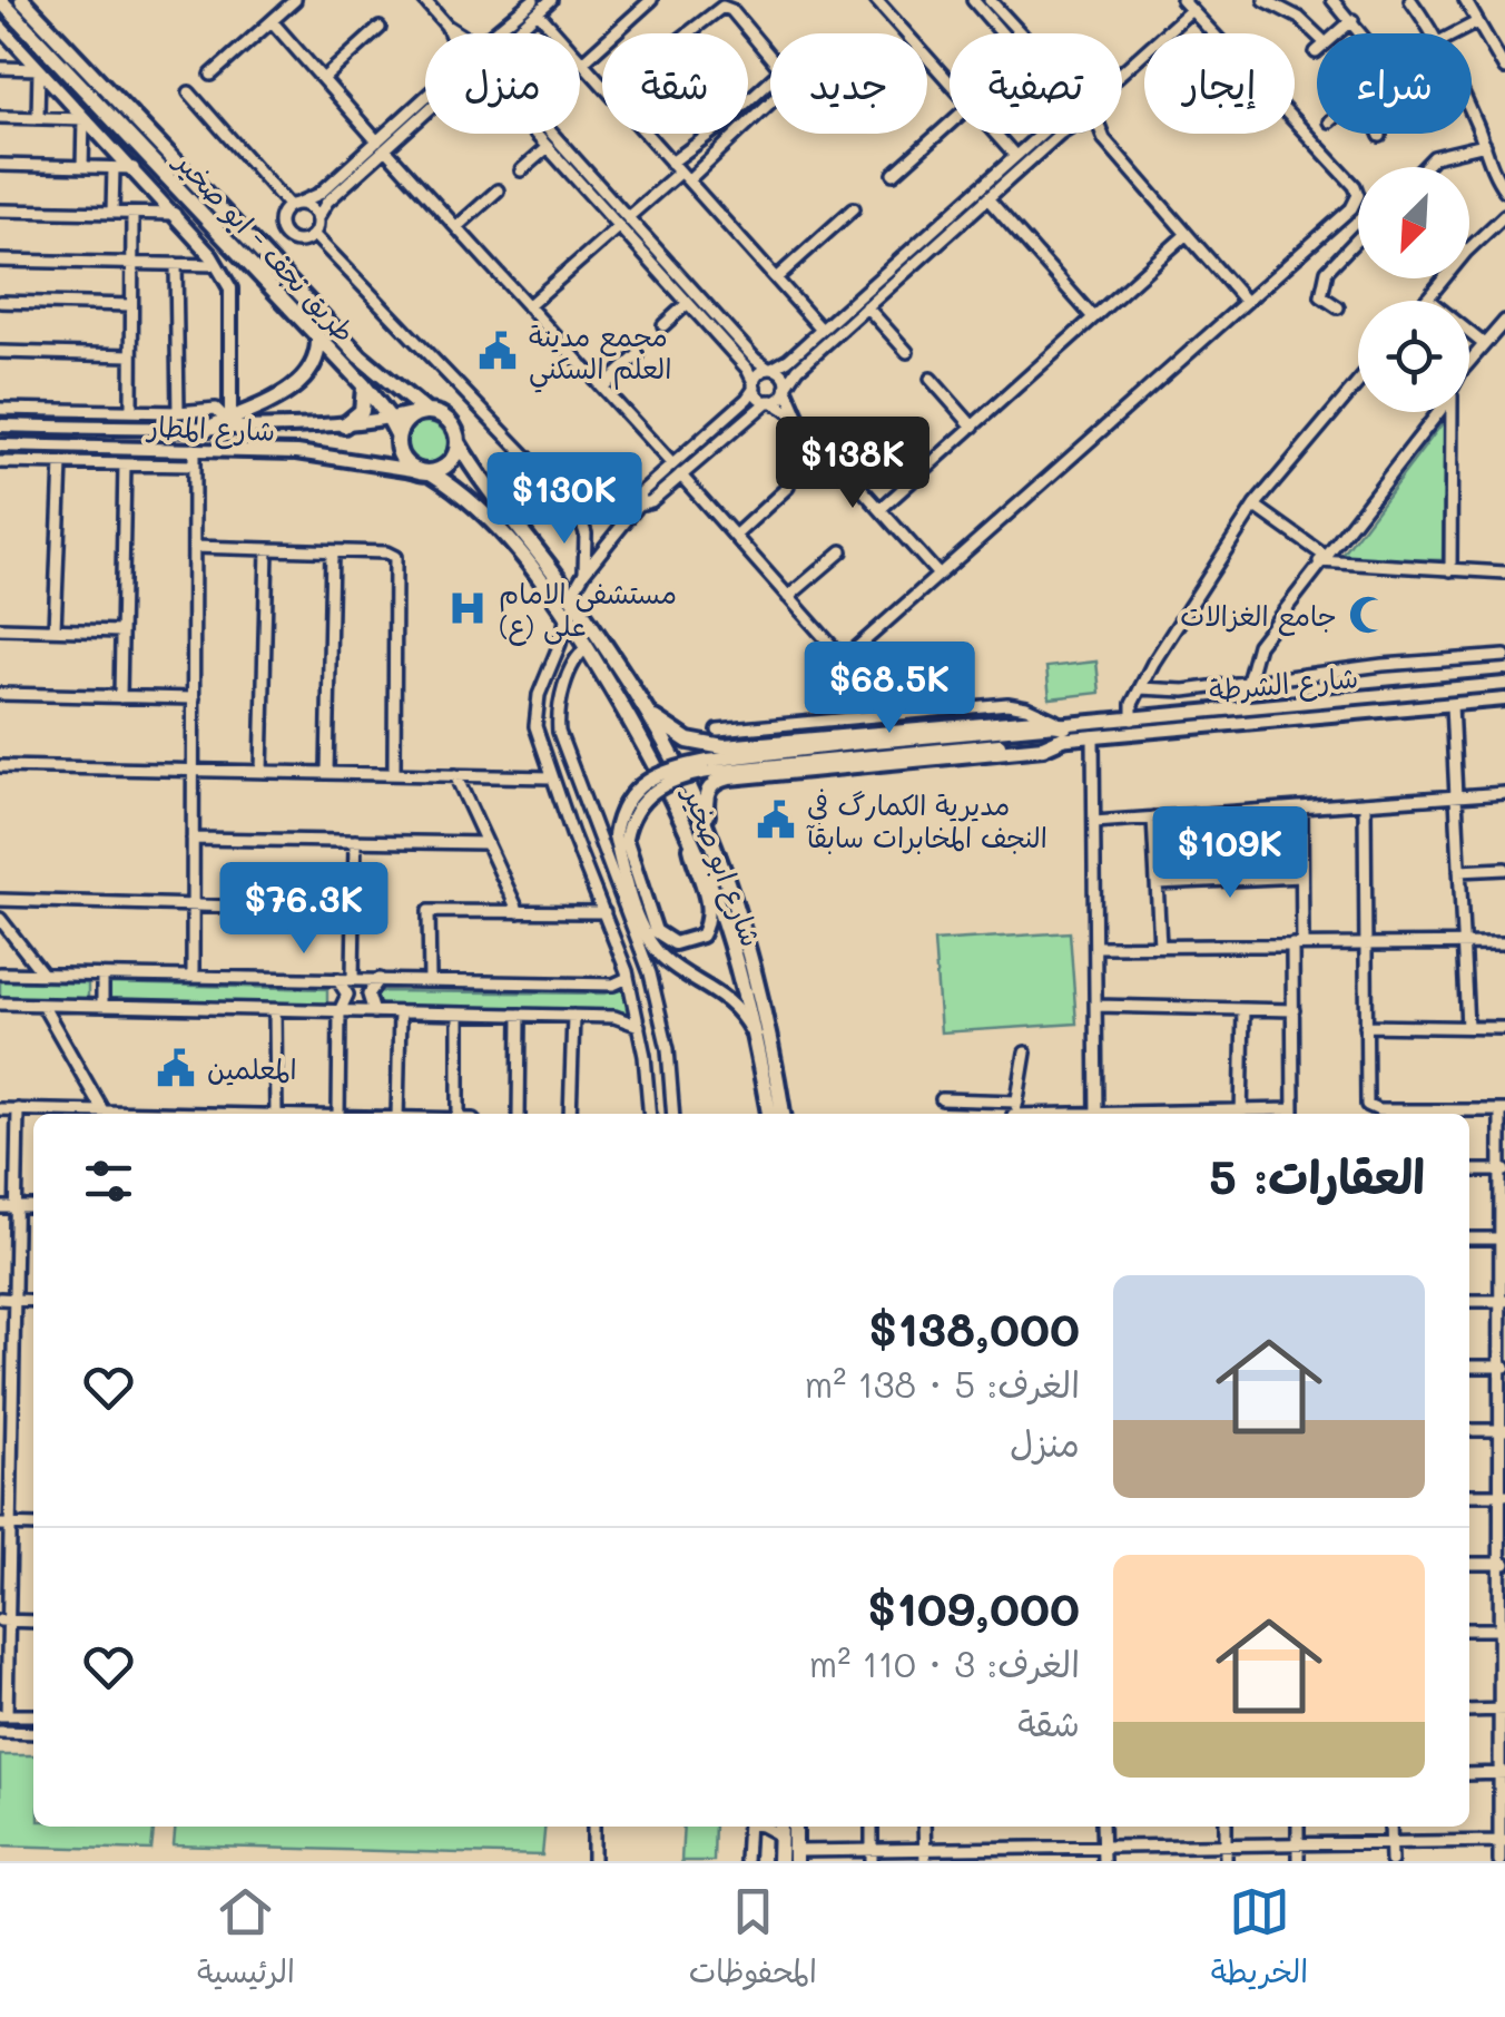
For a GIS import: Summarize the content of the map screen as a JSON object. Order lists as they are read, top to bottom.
{
  "streets": {
    "highway": ["طريق نجف - ابو صخير", "شارع ابو صخير"],
    "main road": ["شارع المطار", "شارع الشرطة"]
  },
  "crossings": [
    ["طريق نجف - ابو صخير", "شارع المطار"]
  ],
  "places": {
    "public building": ["مجمع مدينة العلم السكني", "مديرية الكمارگ في النجف المخابرات سابقآ", "المعلمين"],
    "hospital": ["مستشفی الامام علی (ع)"],
    "mosque": ["جامع الغزالات"]
  },
  "north": "bottom left",
  "page": {
    "chip": [
      "شراء",
      "إيجار",
      "تصفية",
      "جديد",
      "شقة",
      "منزل"
    ],
    "price": [
      "$138K",
      "$130K",
      "$68.5K",
      "$109K",
      "$76.3K"
    ],
    "heading": "العقارات: 5",
    "list": [
      {
        "name": "$138,000",
        "note": "الغرف: 5 · 138 m² · منزل"
      },
      {
        "name": "$109,000",
        "note": "الغرف: 3 · 110 m² · شقة"
      }
    ],
    "tabs": ["الخريطة", "المحفوظات", "الرئيسية"]
  }
}
